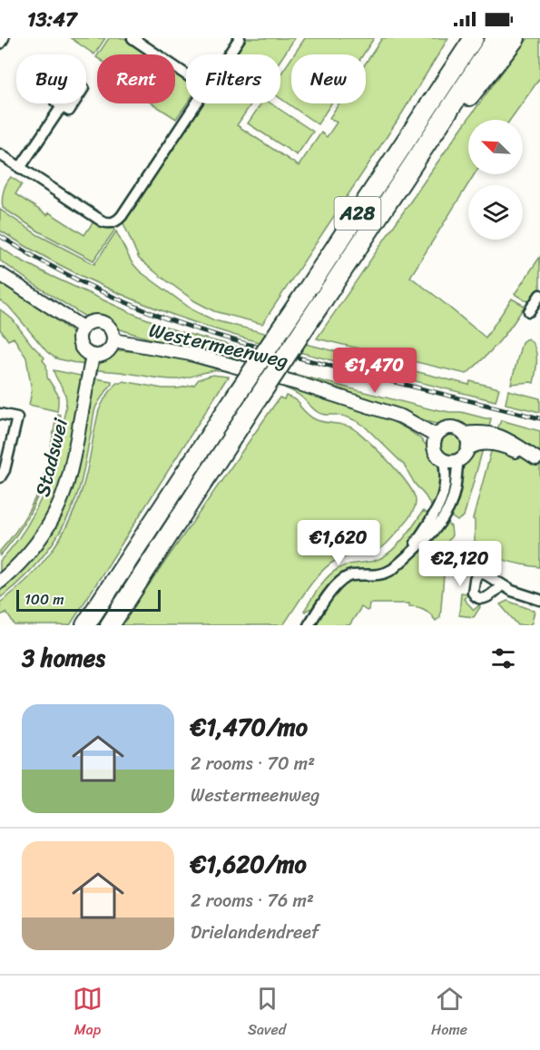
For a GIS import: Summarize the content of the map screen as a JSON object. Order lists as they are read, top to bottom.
{
  "streets": {
    "highway": ["A28"],
    "street": ["Westermeenweg", "Stadswei"]
  },
  "crossings": [
    ["Westermeenweg", "Stadswei"]
  ],
  "scale_bar": "100 m",
  "north": "top left",
  "page": {
    "status": "13:47",
    "chip": [
      "Buy",
      "Rent",
      "Filters",
      "New"
    ],
    "price": ["€1,470", "€1,620", "€2,120"],
    "scale": "100 m",
    "heading": "3 homes",
    "list": [
      {
        "name": "€1,470/mo",
        "note": "2 rooms · 70 m² · Westermeenweg"
      },
      {
        "name": "€1,620/mo",
        "note": "2 rooms · 76 m² · Drielandendreef"
      }
    ],
    "tabs": ["Map", "Saved", "Home"]
  }
}
